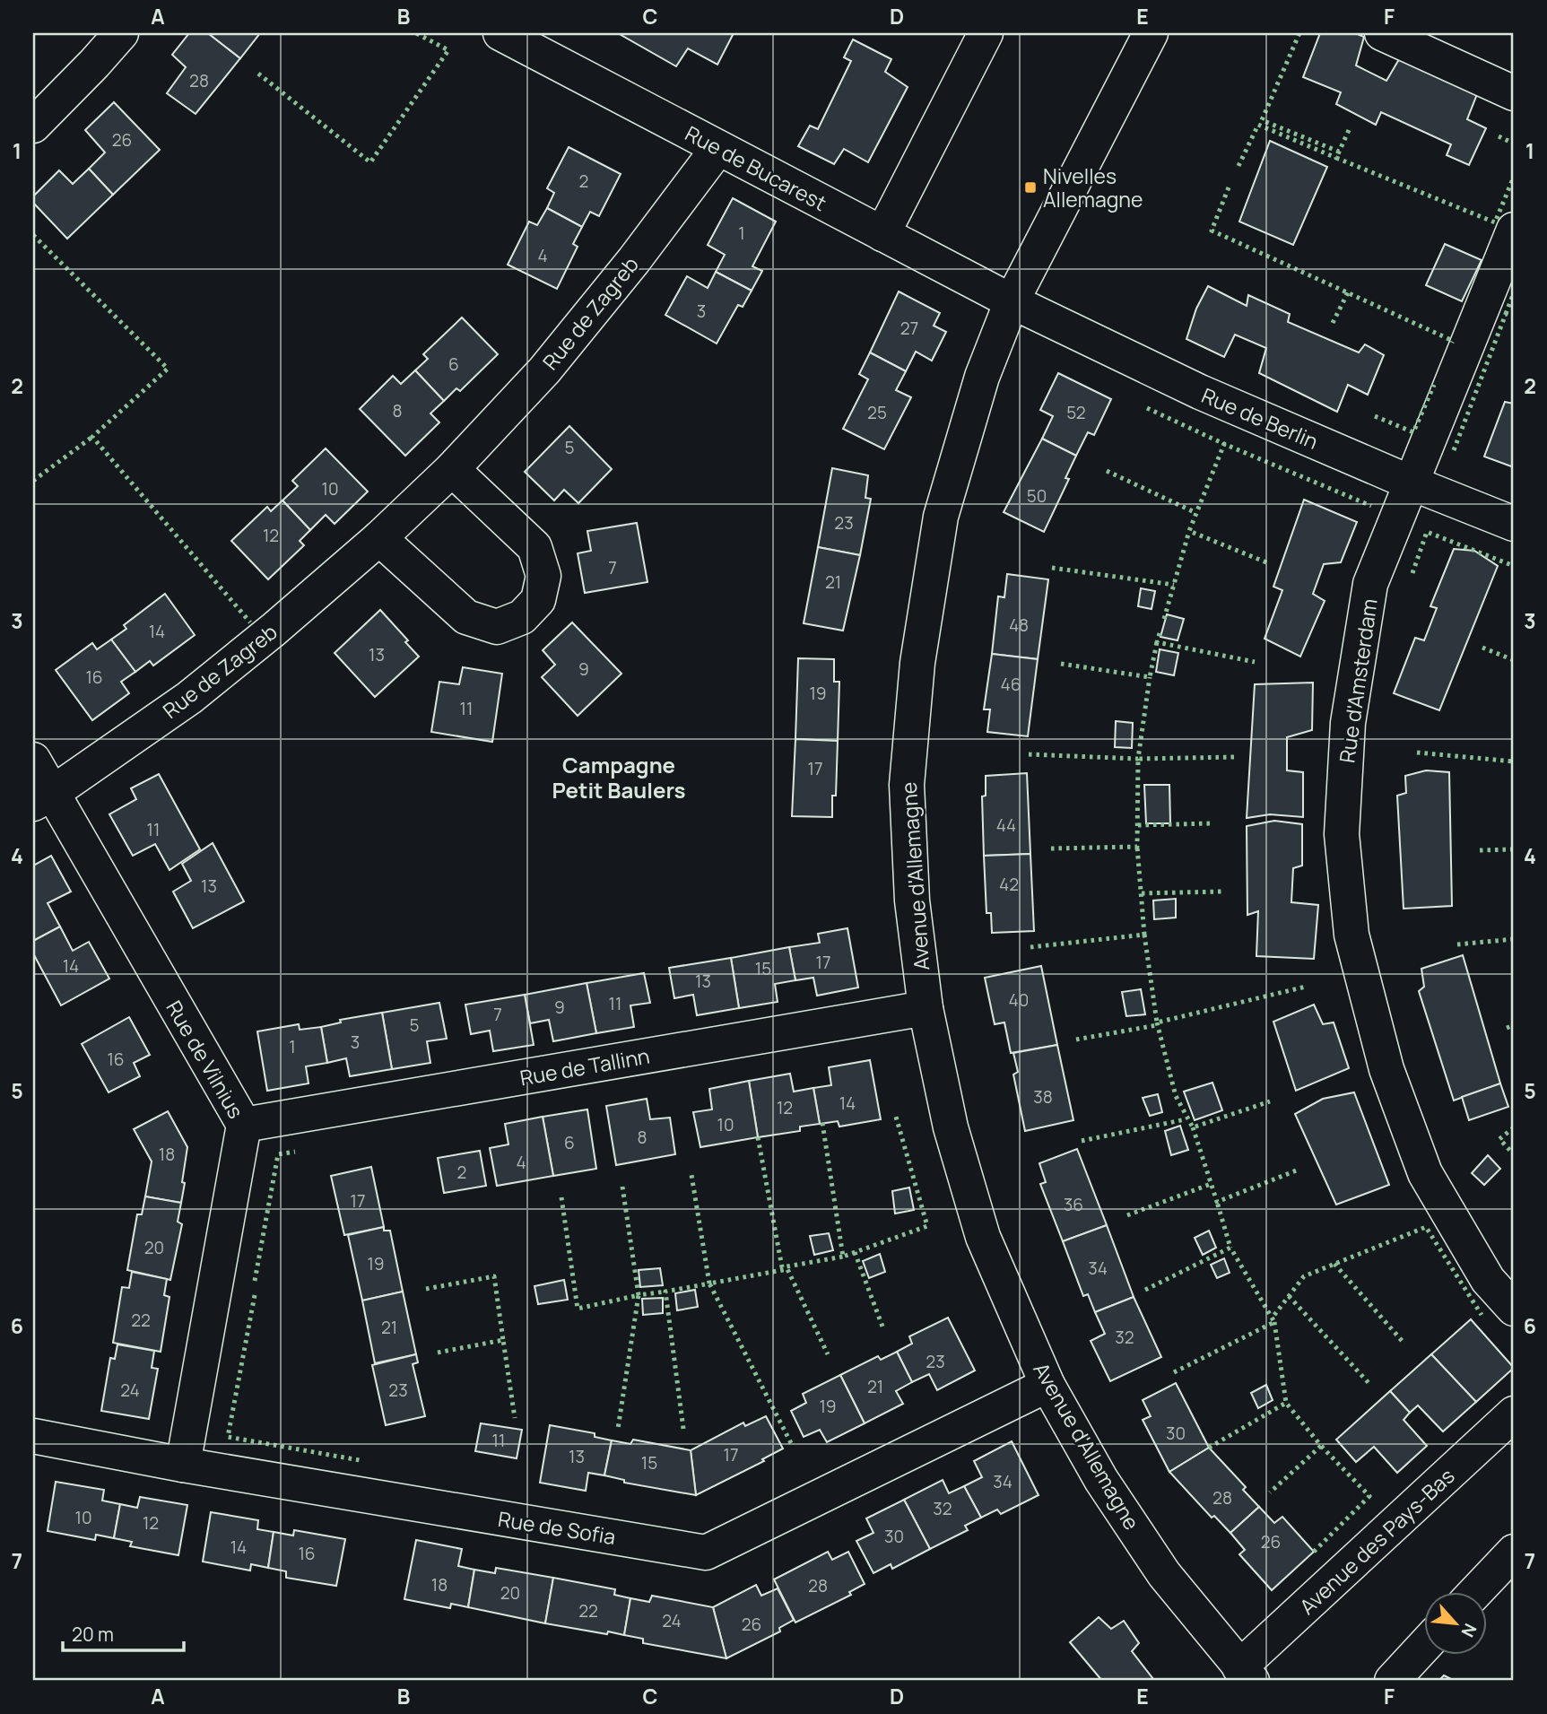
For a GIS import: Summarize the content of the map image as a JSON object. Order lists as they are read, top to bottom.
{
  "streets": {
    "street": [
      "Rue de Bucarest",
      "Rue de Zagreb",
      "Rue de Berlin",
      "Rue d'Amsterdam",
      "Avenue d'Allemagne",
      "Rue de Vilnius",
      "Rue de Tallinn",
      "Rue de Sofia",
      "Avenue des Pays-Bas"
    ]
  },
  "crossings": [
    ["Rue de Bucarest", "Rue de Zagreb"],
    ["Rue de Bucarest", "Rue de Berlin"],
    ["Rue de Bucarest", "Avenue d'Allemagne"],
    ["Rue de Zagreb", "Rue de Vilnius"],
    ["Rue de Berlin", "Rue d'Amsterdam"],
    ["Rue de Berlin", "Avenue d'Allemagne"],
    ["Avenue d'Allemagne", "Rue de Tallinn"],
    ["Avenue d'Allemagne", "Rue de Sofia"],
    ["Avenue d'Allemagne", "Avenue des Pays-Bas"],
    ["Rue de Vilnius", "Rue de Tallinn"],
    ["Rue de Vilnius", "Rue de Sofia"]
  ],
  "districts": ["Campagne Petit Baulers"],
  "places": {
    "transit": ["Nivelles Allemagne"]
  },
  "house_numbers": [
    "28",
    "26",
    "2",
    "1",
    "4",
    "3",
    "27",
    "6",
    "8",
    "25",
    "52",
    "5",
    "10",
    "50",
    "23",
    "12",
    "7",
    "21",
    "48",
    "14",
    "13",
    "9",
    "16",
    "46",
    "19",
    "11",
    "17",
    "44",
    "11",
    "42",
    "13",
    "17",
    "14",
    "15",
    "13",
    "40",
    "11",
    "9",
    "7",
    "5",
    "3",
    "1",
    "16",
    "38",
    "14",
    "12",
    "10",
    "8",
    "6",
    "18",
    "4",
    "2",
    "17",
    "36",
    "20",
    "19",
    "34",
    "22",
    "21",
    "32",
    "23",
    "21",
    "24",
    "23",
    "19",
    "30",
    "11",
    "17",
    "13",
    "15",
    "34",
    "28",
    "32",
    "10",
    "12",
    "30",
    "26",
    "14",
    "16",
    "18",
    "28",
    "20",
    "22",
    "24",
    "26"
  ],
  "scale_bar": "20 m",
  "north": "bottom right",
  "grid": {
    "columns": [
      "A",
      "B",
      "C",
      "D",
      "E",
      "F"
    ],
    "rows": [
      "1",
      "2",
      "3",
      "4",
      "5",
      "6",
      "7"
    ]
  }
}
